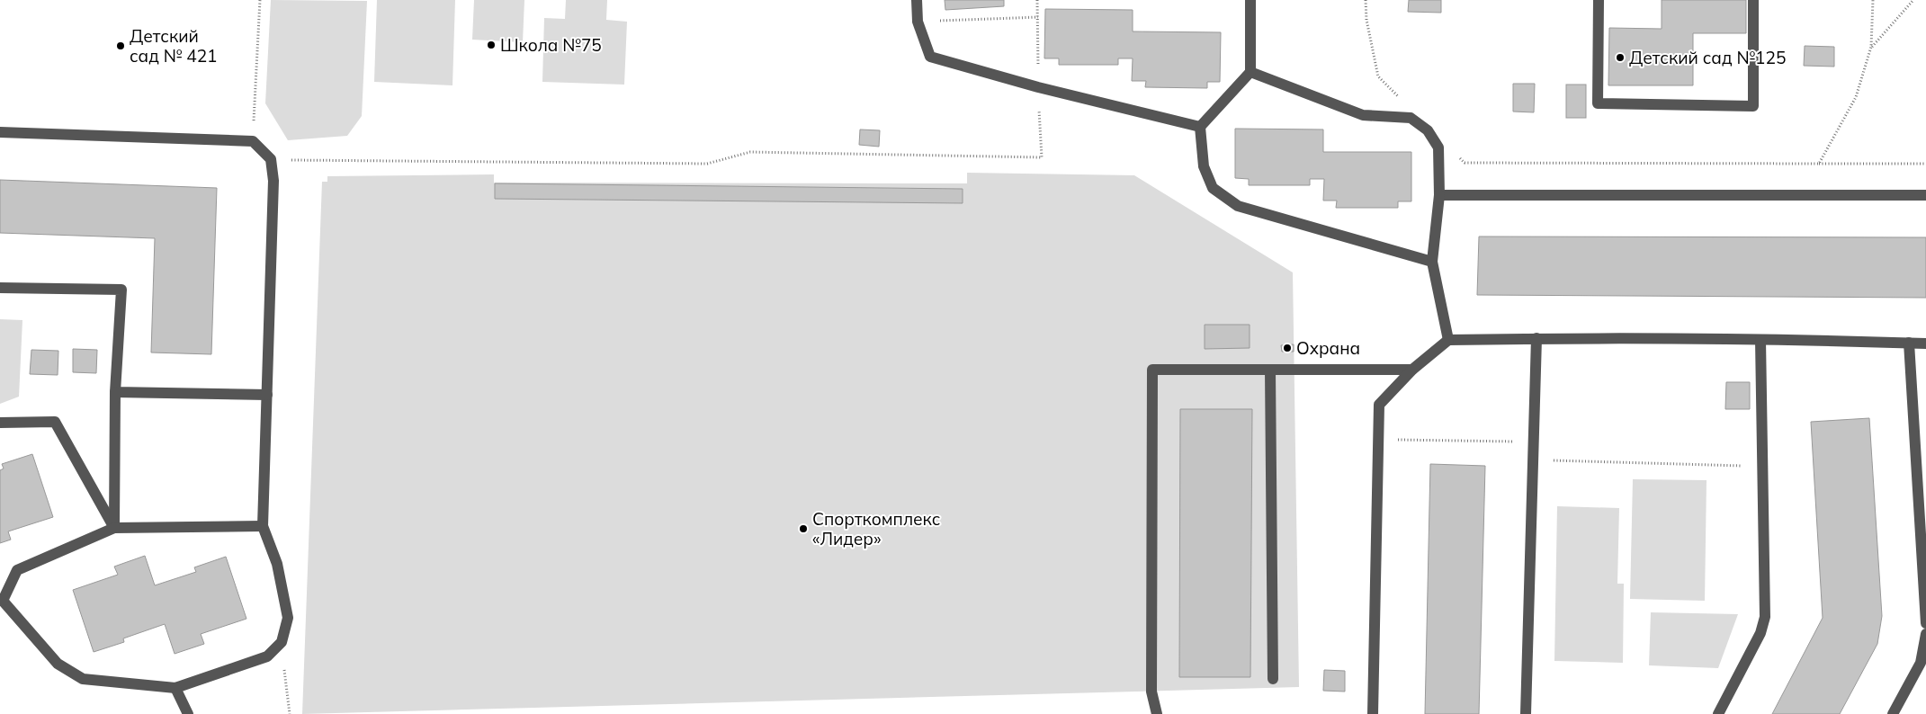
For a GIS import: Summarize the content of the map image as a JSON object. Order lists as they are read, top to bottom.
{
  "places": [
    "Школа №75",
    "Детский сад № 421",
    "Детский сад №125",
    "Охрана",
    "Спорткомплекс «Лидер»"
  ]
}
